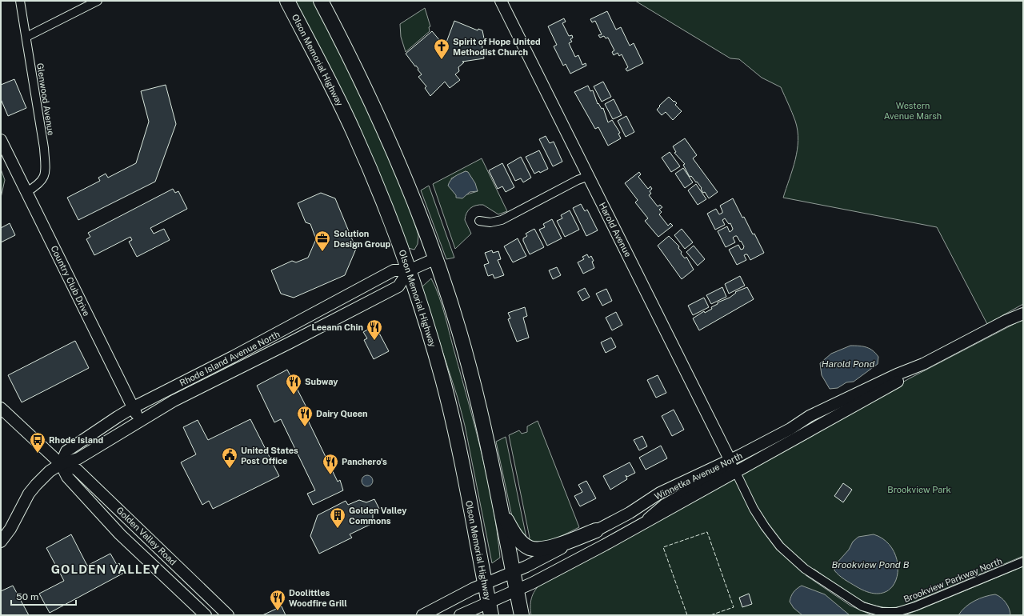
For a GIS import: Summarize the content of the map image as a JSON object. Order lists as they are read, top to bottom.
{
  "streets": {
    "highway": ["Olson Memorial Highway"],
    "street": [
      "Glenwood Avenue",
      "Harold Avenue",
      "Country Club Drive",
      "Rhode Island Avenue North",
      "Winnetka Avenue North",
      "Golden Valley Road",
      "Brookview Parkway North"
    ]
  },
  "crossings": [
    ["Olson Memorial Highway", "Rhode Island Avenue North"],
    ["Olson Memorial Highway", "Winnetka Avenue North"],
    ["Glenwood Avenue", "Country Club Drive"],
    ["Harold Avenue", "Winnetka Avenue North"],
    ["Harold Avenue", "Brookview Parkway North"],
    ["Country Club Drive", "Rhode Island Avenue North"],
    ["Rhode Island Avenue North", "Golden Valley Road"],
    ["Winnetka Avenue North", "Brookview Parkway North"]
  ],
  "districts": ["GOLDEN VALLEY"],
  "water": ["Harold Pond", "Brookview Pond B"],
  "parks": ["Western Avenue Marsh", "Brookview Park"],
  "places": {
    "church": ["Spirit of Hope United Methodist Church"],
    "office": ["Solution Design Group"],
    "restaurant": [
      "Leeann Chin",
      "Subway",
      "Dairy Queen",
      "Panchero's",
      "Doolittles Woodfire Grill"
    ],
    "bus stop": ["Rhode Island"],
    "public building": ["United States Post Office"],
    "building": ["Golden Valley Commons"]
  },
  "scale_bar": "50 m"
}
